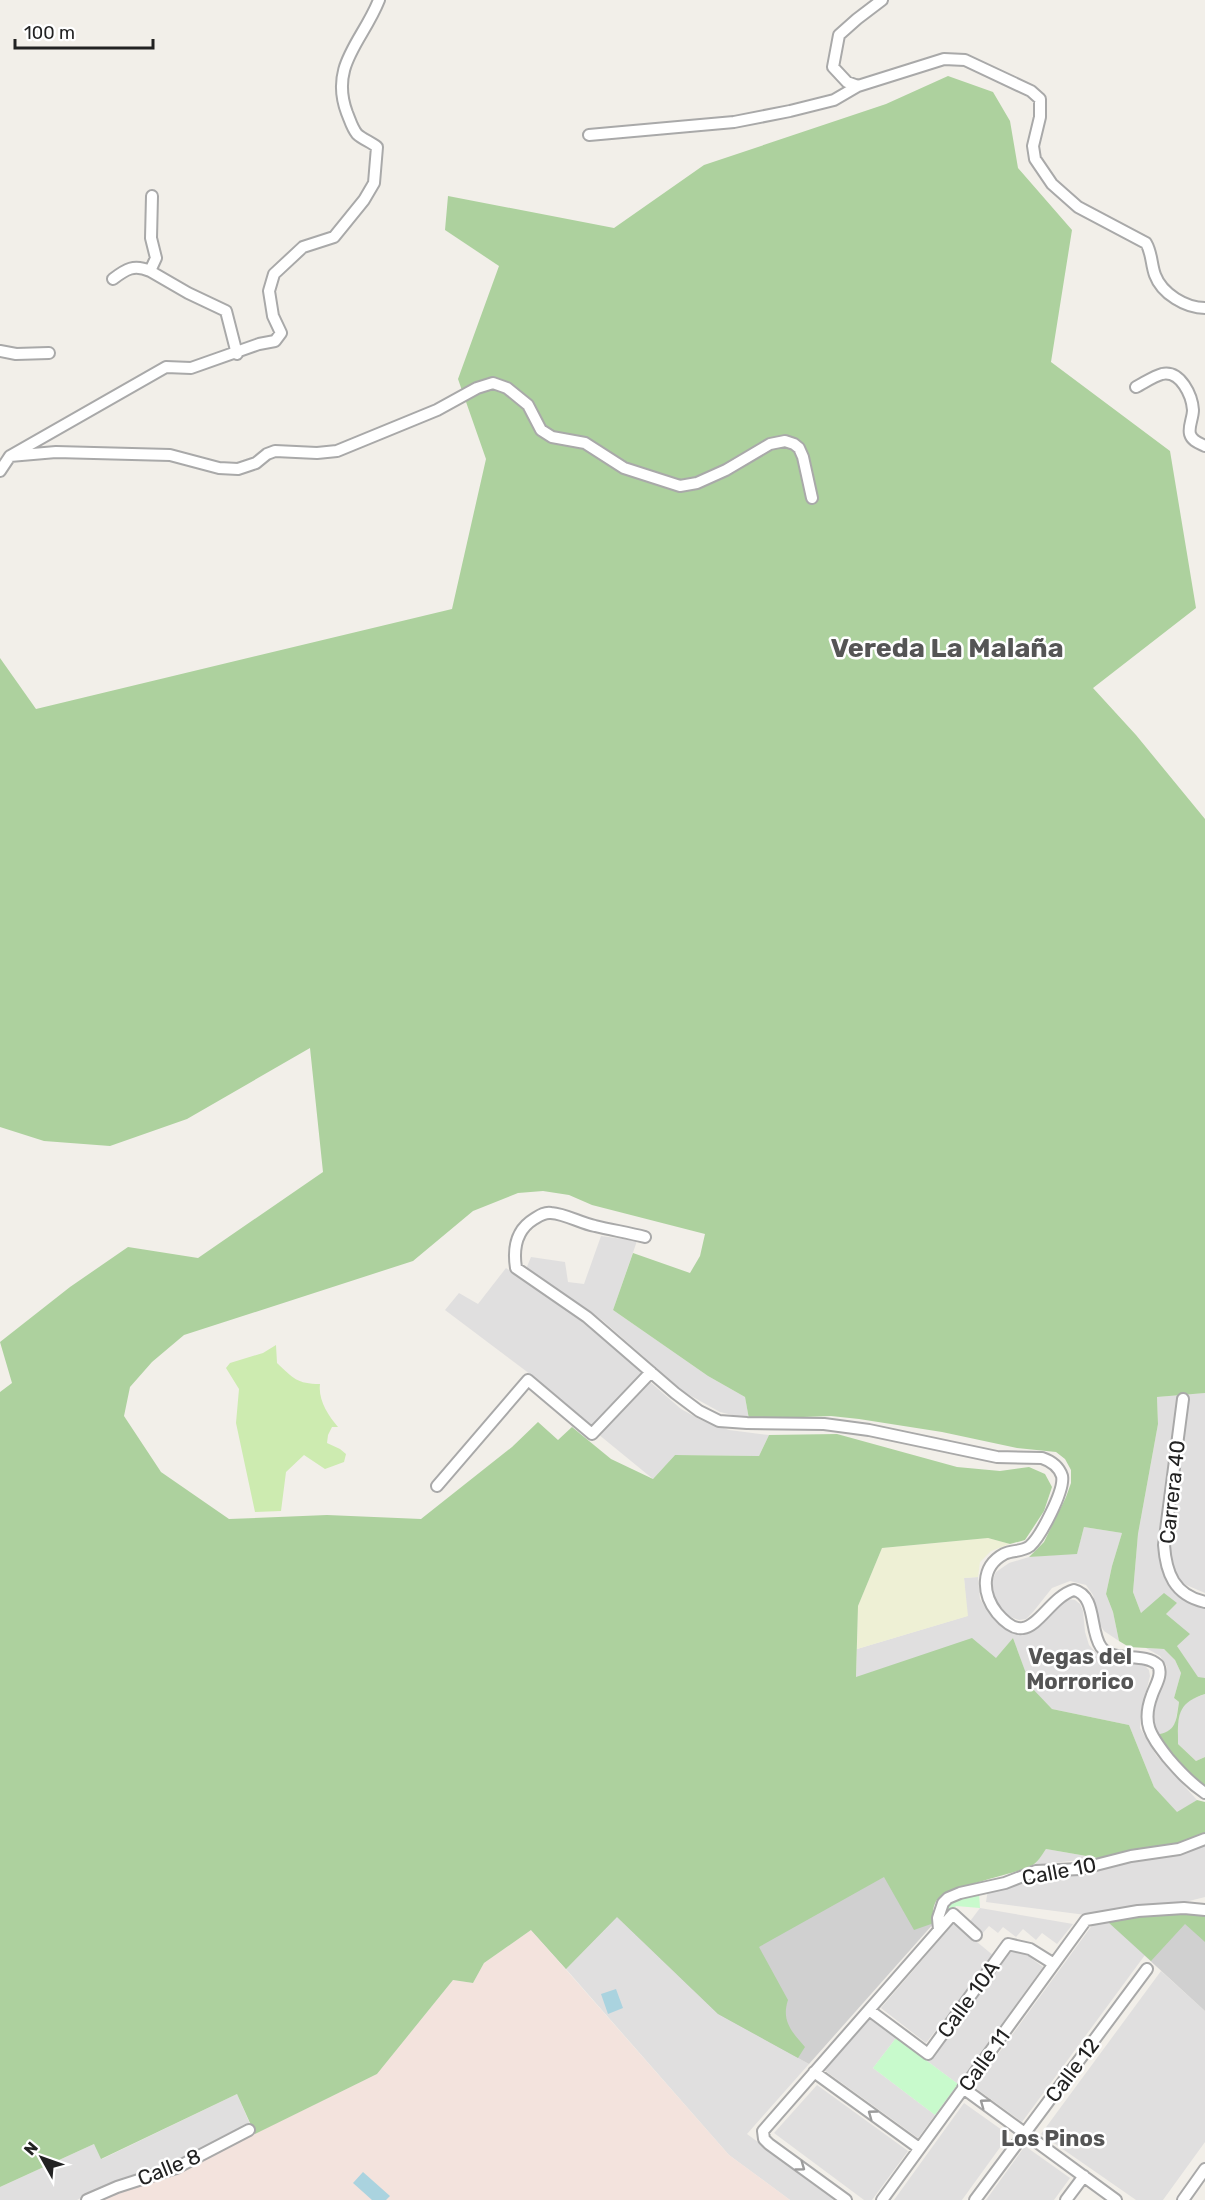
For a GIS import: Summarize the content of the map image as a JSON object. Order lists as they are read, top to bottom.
{
  "streets": {
    "street": [
      "Carrera 40",
      "Calle 10",
      "Calle 10A",
      "Calle 11",
      "Calle 12",
      "Calle 8"
    ]
  },
  "crossings": [
    ["Calle 10A", "Calle 11"]
  ],
  "districts": ["Vereda La Malaña", "Vegas del Morrorico", "Los Pinos"],
  "scale_bar": "100 m",
  "north": "top left"
}
